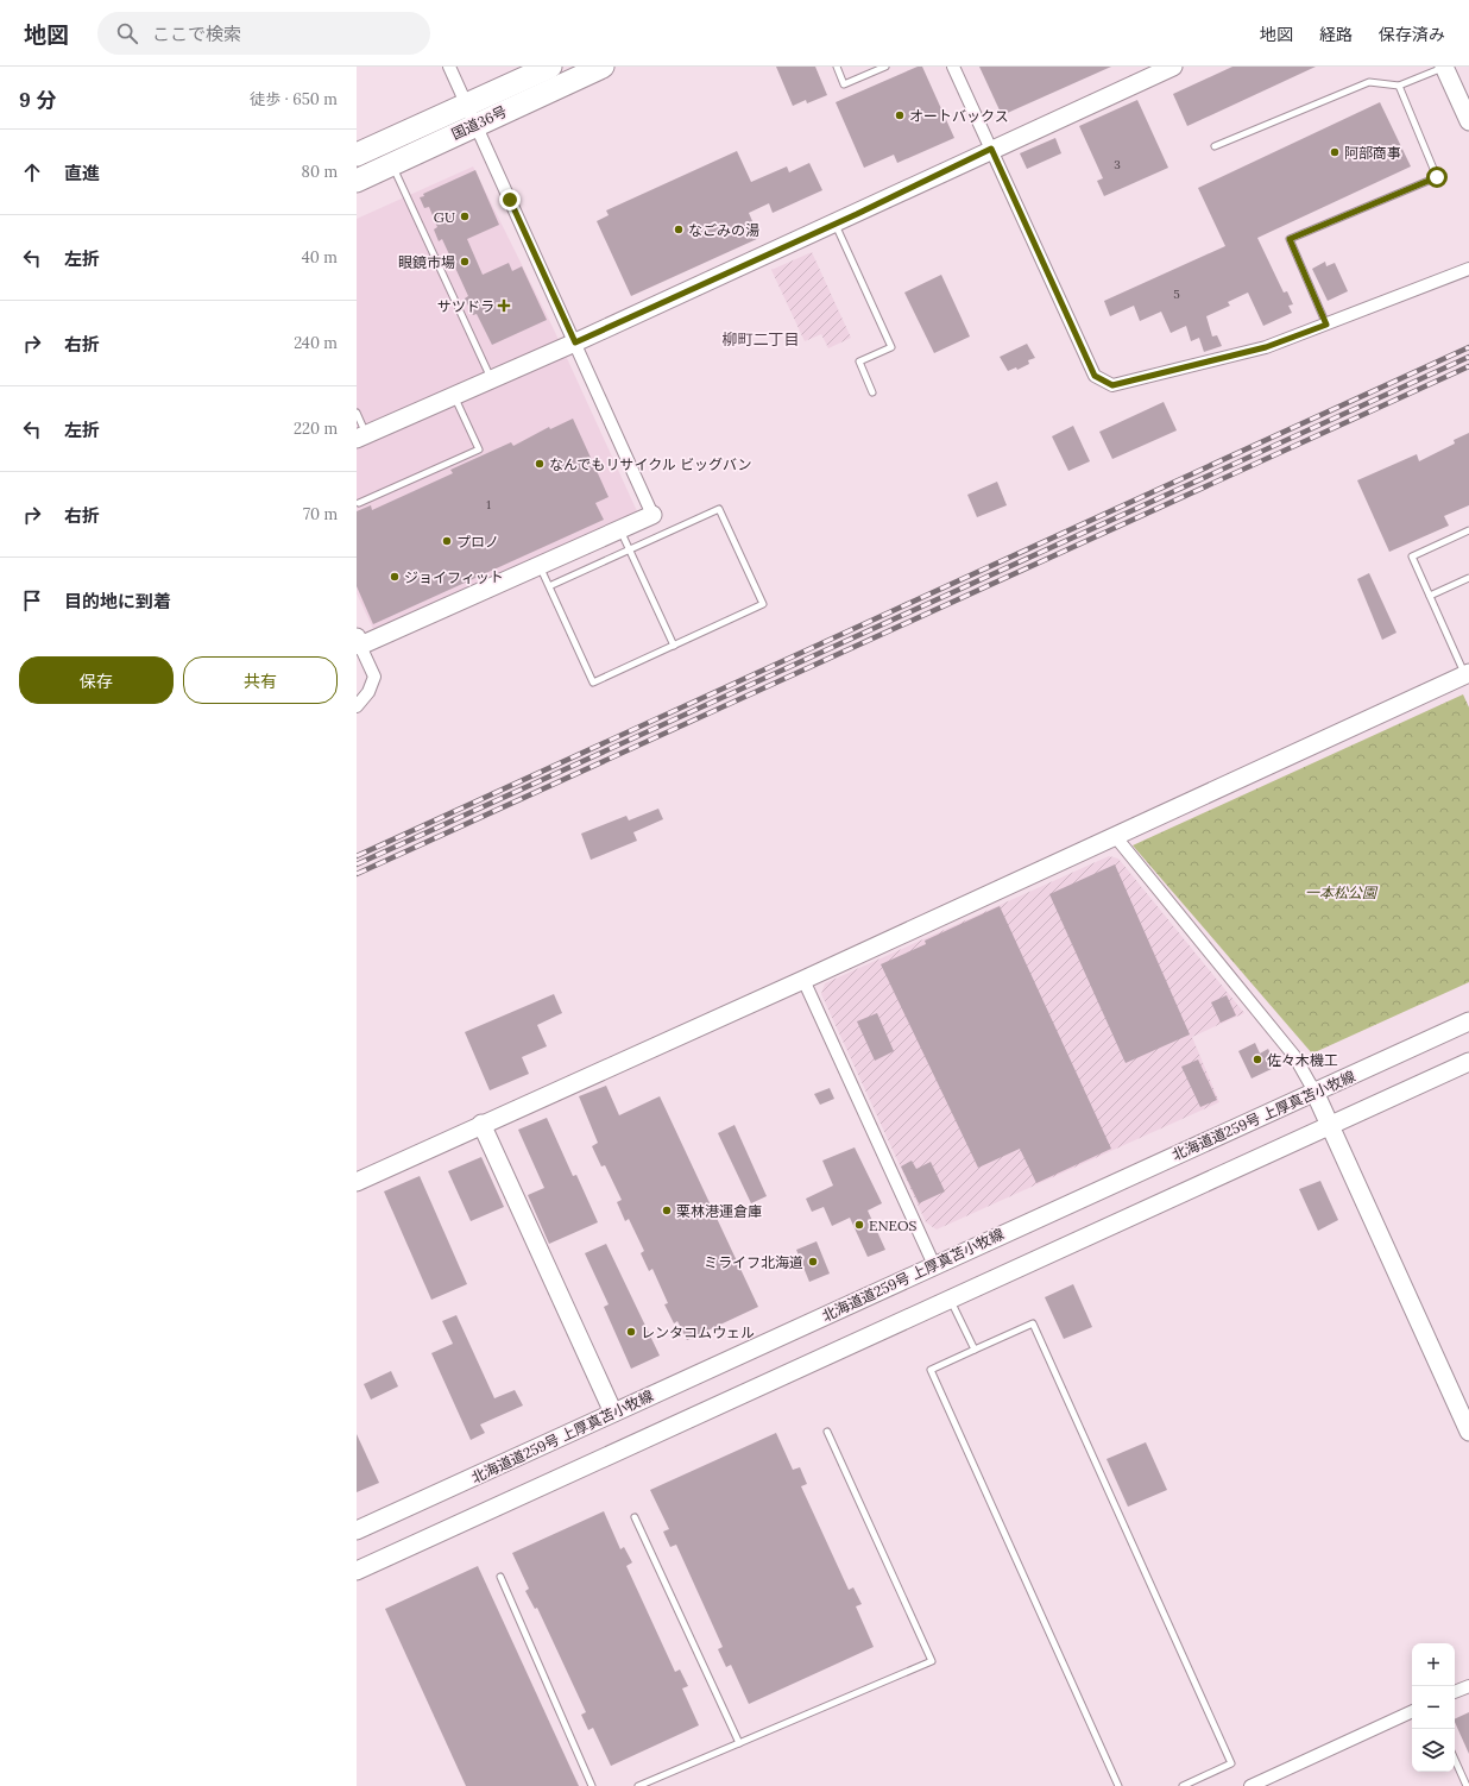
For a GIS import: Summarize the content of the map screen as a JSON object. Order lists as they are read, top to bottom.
{
  "streets": {
    "highway": ["国道36号"],
    "street": ["北海道道259号 上厚真苫小牧線"]
  },
  "districts": ["柳町二丁目"],
  "parks": ["一本松公園"],
  "places": {
    "other": [
      "オートバックス",
      "阿部商事",
      "GU",
      "なごみの湯",
      "眼鏡市場",
      "なんでもリサイクル ビッグバン",
      "プロノ",
      "ジョイフィット",
      "佐々木機工",
      "栗林港運倉庫",
      "ENEOS",
      "ミライフ北海道",
      "レンタコムウェル"
    ],
    "health": ["サツドラ"]
  },
  "house_numbers": ["3", "5", "1"],
  "page": {
    "header": "地図",
    "search": "ここで検索",
    "nav": ["地図", "経路", "保存済み"],
    "heading": ["9 分", "徒歩 · 650 m"],
    "list": [
      ["直進", "80 m"],
      ["左折", "40 m"],
      ["右折", "240 m"],
      ["左折", "220 m"],
      ["右折", "70 m"],
      "目的地に到着"
    ],
    "buttons": ["保存", "共有"],
    "map_buttons": ["+", "−"]
  }
}
